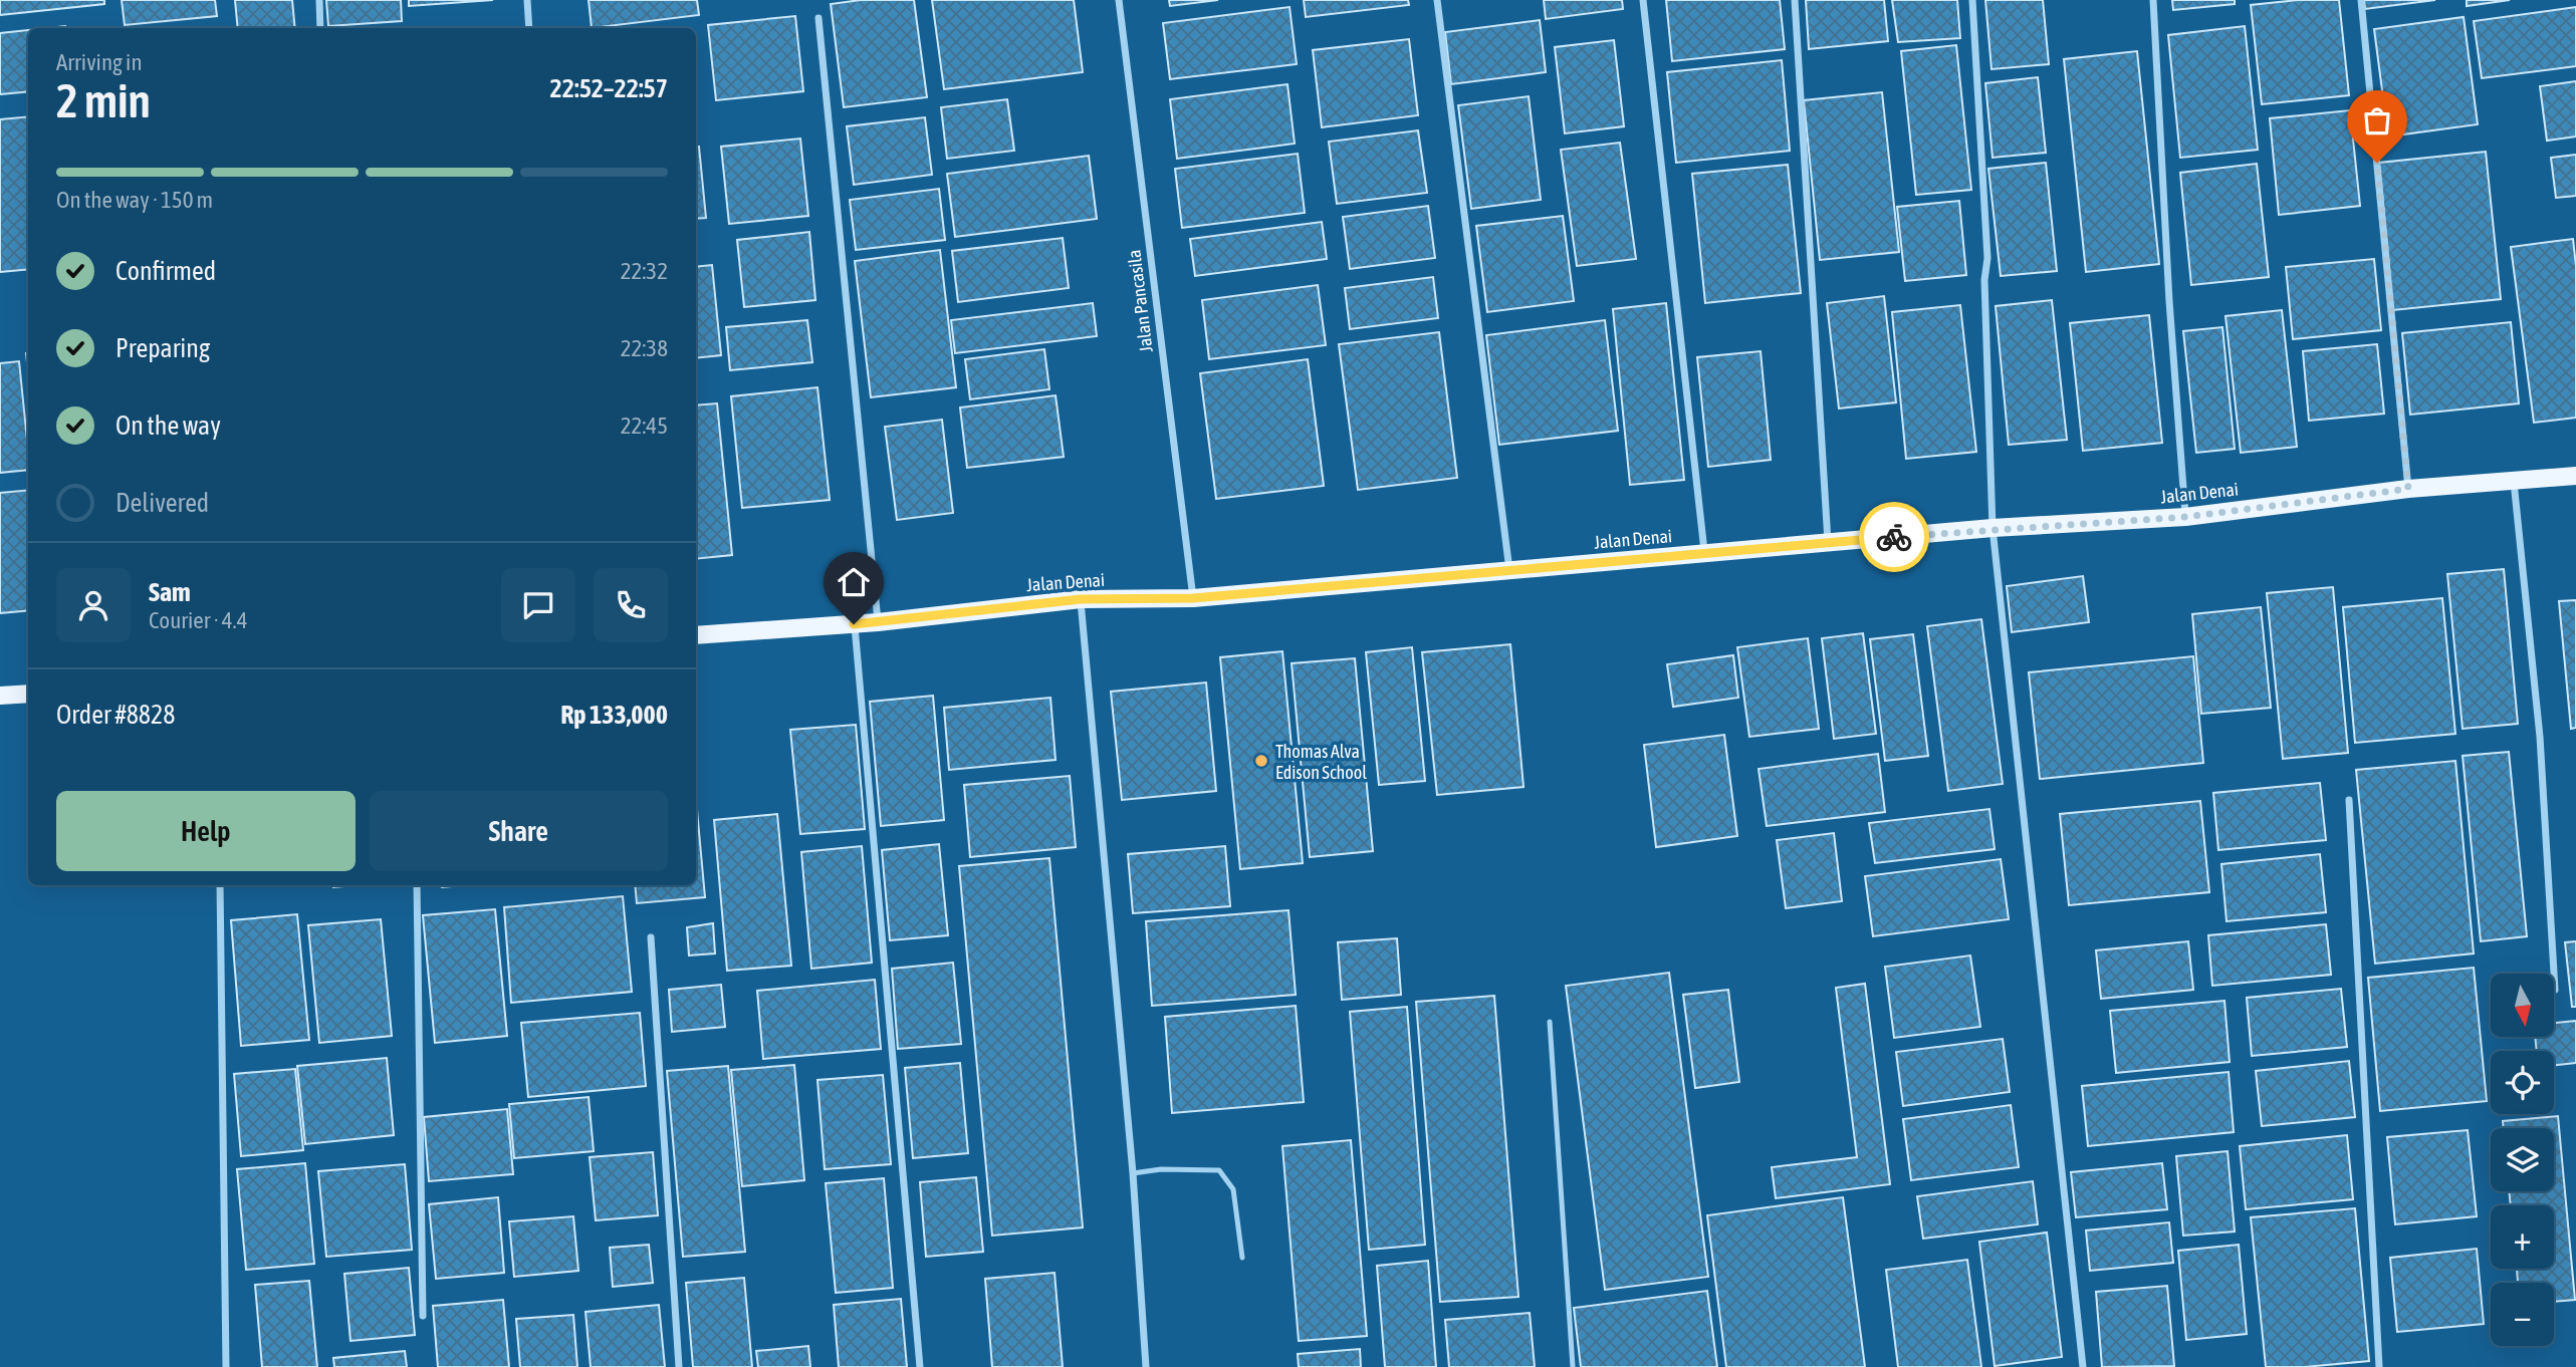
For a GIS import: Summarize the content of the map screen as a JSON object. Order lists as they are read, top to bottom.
{
  "streets": {
    "main road": ["Jalan Denai"],
    "street": ["Jalan Pancasila"]
  },
  "crossings": [
    ["Jalan Pancasila", "Jalan Denai"]
  ],
  "places": ["Thomas Alva Edison School"],
  "north": "bottom",
  "page": {
    "heading": ["2 min", "Arriving in", "22:52–22:57"],
    "panel": [
      "Sam",
      "Courier · 4.4",
      "Order #8828",
      "Rp 133,000"
    ],
    "bar": "On the way · 150 m",
    "list": [
      ["Confirmed", "22:32"],
      ["Preparing", "22:38"],
      ["On the way", "22:45"],
      "Delivered"
    ],
    "buttons": ["Help", "Share"],
    "map_buttons": ["+", "−"]
  }
}
